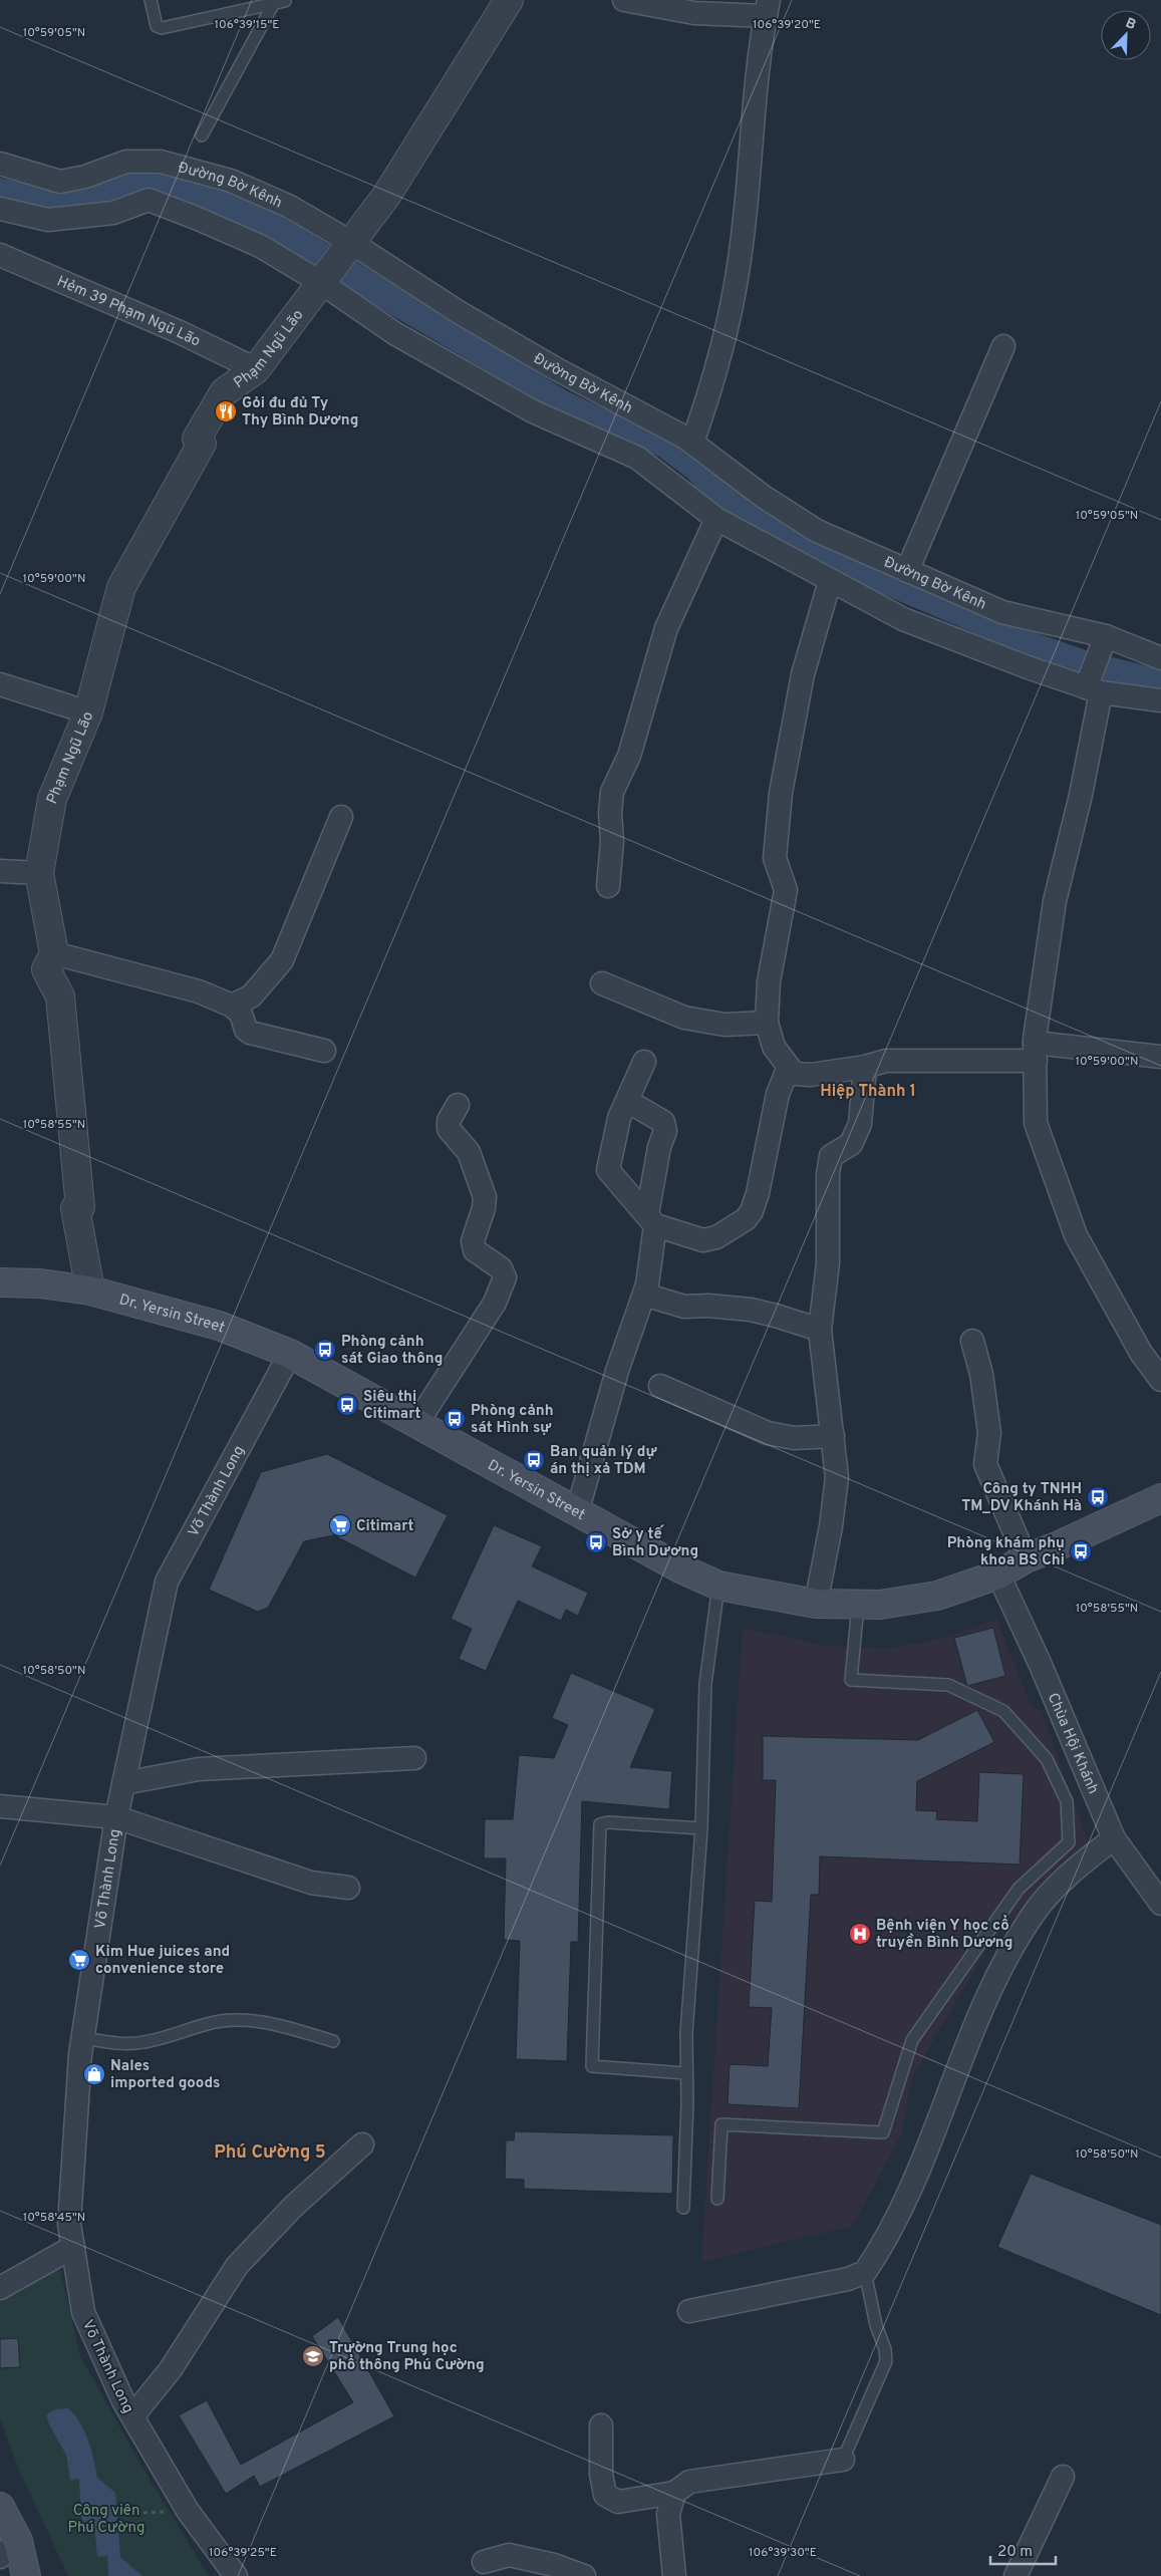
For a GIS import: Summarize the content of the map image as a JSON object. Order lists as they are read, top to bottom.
{
  "streets": {
    "main road": ["Dr. Yersin Street"],
    "street": [
      "Đường Bờ Kênh",
      "Hẻm 39 Phạm Ngũ Lão",
      "Phạm Ngũ Lão",
      "Võ Thành Long",
      "Chùa Hội Khánh"
    ]
  },
  "crossings": [
    ["Đường Bờ Kênh", "Phạm Ngũ Lão"],
    ["Hẻm 39 Phạm Ngũ Lão", "Phạm Ngũ Lão"],
    ["Phạm Ngũ Lão", "Dr. Yersin Street"],
    ["Dr. Yersin Street", "Võ Thành Long"],
    ["Dr. Yersin Street", "Chùa Hội Khánh"]
  ],
  "districts": ["Hiệp Thành 1", "Phú Cường 5"],
  "parks": ["Công viên Phú Cường"],
  "places": {
    "restaurant": ["Gỏi đu đủ Ty Thy Bình Dương"],
    "bus stop": [
      "Phòng cảnh sát Giao thông",
      "Siêu thị Citimart",
      "Phòng cảnh sát Hình sự",
      "Ban quản lý dự án thị xả TDM",
      "Công ty TNHH TM_DV Khánh Hà",
      "Sở y tế Bình Dương",
      "Phòng khám phụ khoa BS Chi"
    ],
    "supermarket": ["Citimart", "Kim Hue juices and convenience store"],
    "hospital": ["Bệnh viện Y học cổ truyền Bình Dương"],
    "shop": ["Nales imported goods"],
    "school or university": ["Trường Trung học phổ thông Phú Cường"]
  },
  "scale_bar": "20 m",
  "north": "top right",
  "coordinates": [
    "106°39'15\"E",
    "106°39'20\"E",
    "10°59'05\"N",
    "10°59'00\"N",
    "10°58'55\"N",
    "10°58'50\"N",
    "10°58'45\"N",
    "106°39'25\"E",
    "106°39'30\"E"
  ]
}
